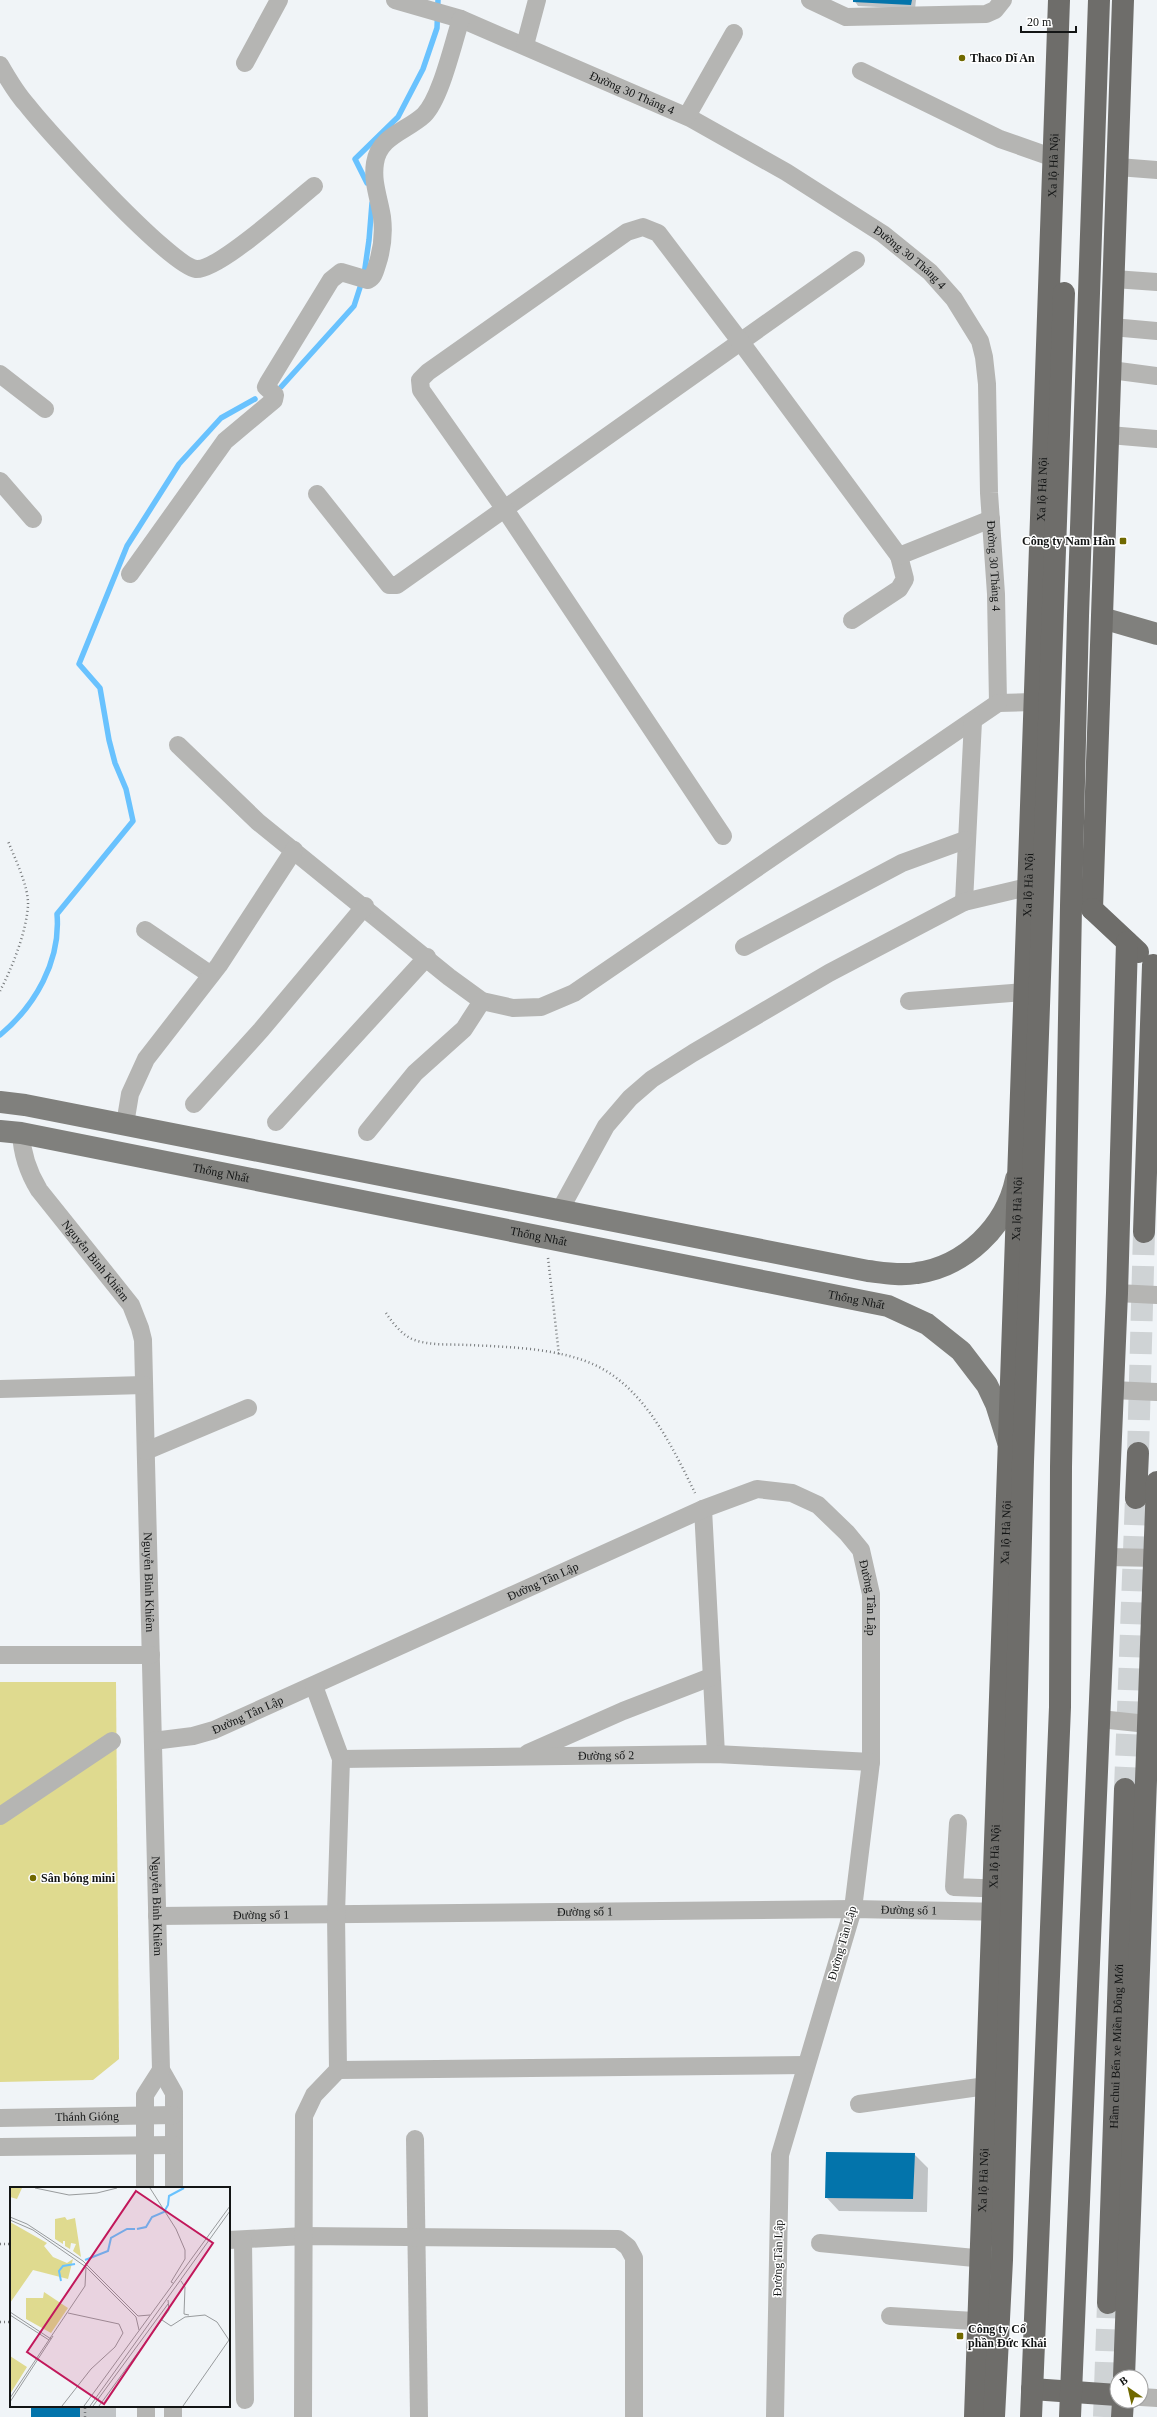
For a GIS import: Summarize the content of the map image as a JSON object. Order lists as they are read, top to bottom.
{
  "streets": {
    "highway": ["Xa lộ Hà Nội", "Hầm chui Bến xe Miền Đông Mới"],
    "main road": ["Thống Nhất"],
    "street": [
      "Đường 30 Tháng 4",
      "Nguyễn Bỉnh Khiêm",
      "Đường Tân Lập",
      "Đường số 2",
      "Đường số 1",
      "Thánh Gióng"
    ]
  },
  "crossings": [
    ["Xa lộ Hà Nội", "Thống Nhất"],
    ["Xa lộ Hà Nội", "Đường số 1"],
    ["Thống Nhất", "Nguyễn Bỉnh Khiêm"],
    ["Nguyễn Bỉnh Khiêm", "Đường Tân Lập"],
    ["Nguyễn Bỉnh Khiêm", "Đường số 1"],
    ["Nguyễn Bỉnh Khiêm", "Thánh Gióng"],
    ["Đường Tân Lập", "Đường số 2"],
    ["Đường Tân Lập", "Đường số 1"]
  ],
  "places": {
    "other": ["Thaco Dĩ An", "Sân bóng mini"],
    "transit": ["Công ty Nam Hàn", "Công ty Cổ phần Đức Khải"]
  },
  "scale_bar": "20 m",
  "north": "top left"
}
